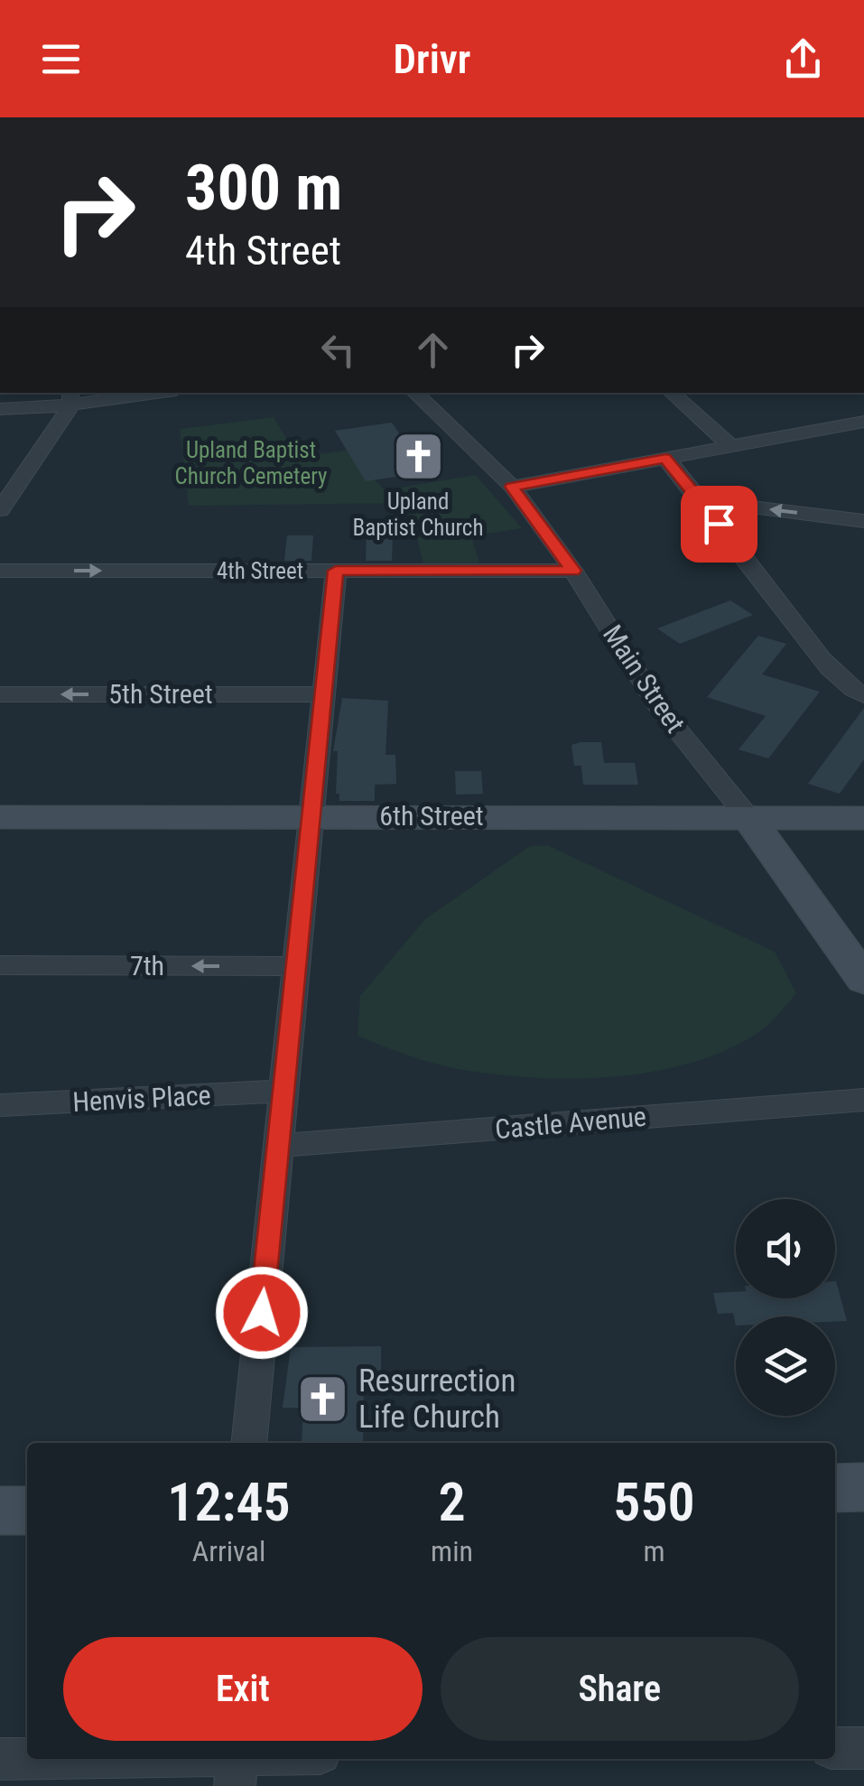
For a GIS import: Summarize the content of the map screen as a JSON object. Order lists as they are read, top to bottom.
{
  "streets": {
    "street": [
      "4th Street",
      "Main Street",
      "5th Street",
      "6th Street",
      "7th",
      "Henvis Place",
      "Castle Avenue"
    ]
  },
  "crossings": [
    ["4th Street", "Main Street"],
    ["Main Street", "6th Street"]
  ],
  "one_way": ["5th Street", "7th"],
  "parks": ["Upland Baptist Church Cemetery"],
  "places": {
    "church": ["Upland Baptist Church", "Resurrection Life Church"]
  },
  "page": {
    "header": "Drivr",
    "turn": ["300 m", "4th Street"],
    "eta": [
      "12:45",
      "Arrival",
      "2",
      "min",
      "550",
      "m"
    ],
    "buttons": ["Exit", "Share"]
  }
}
